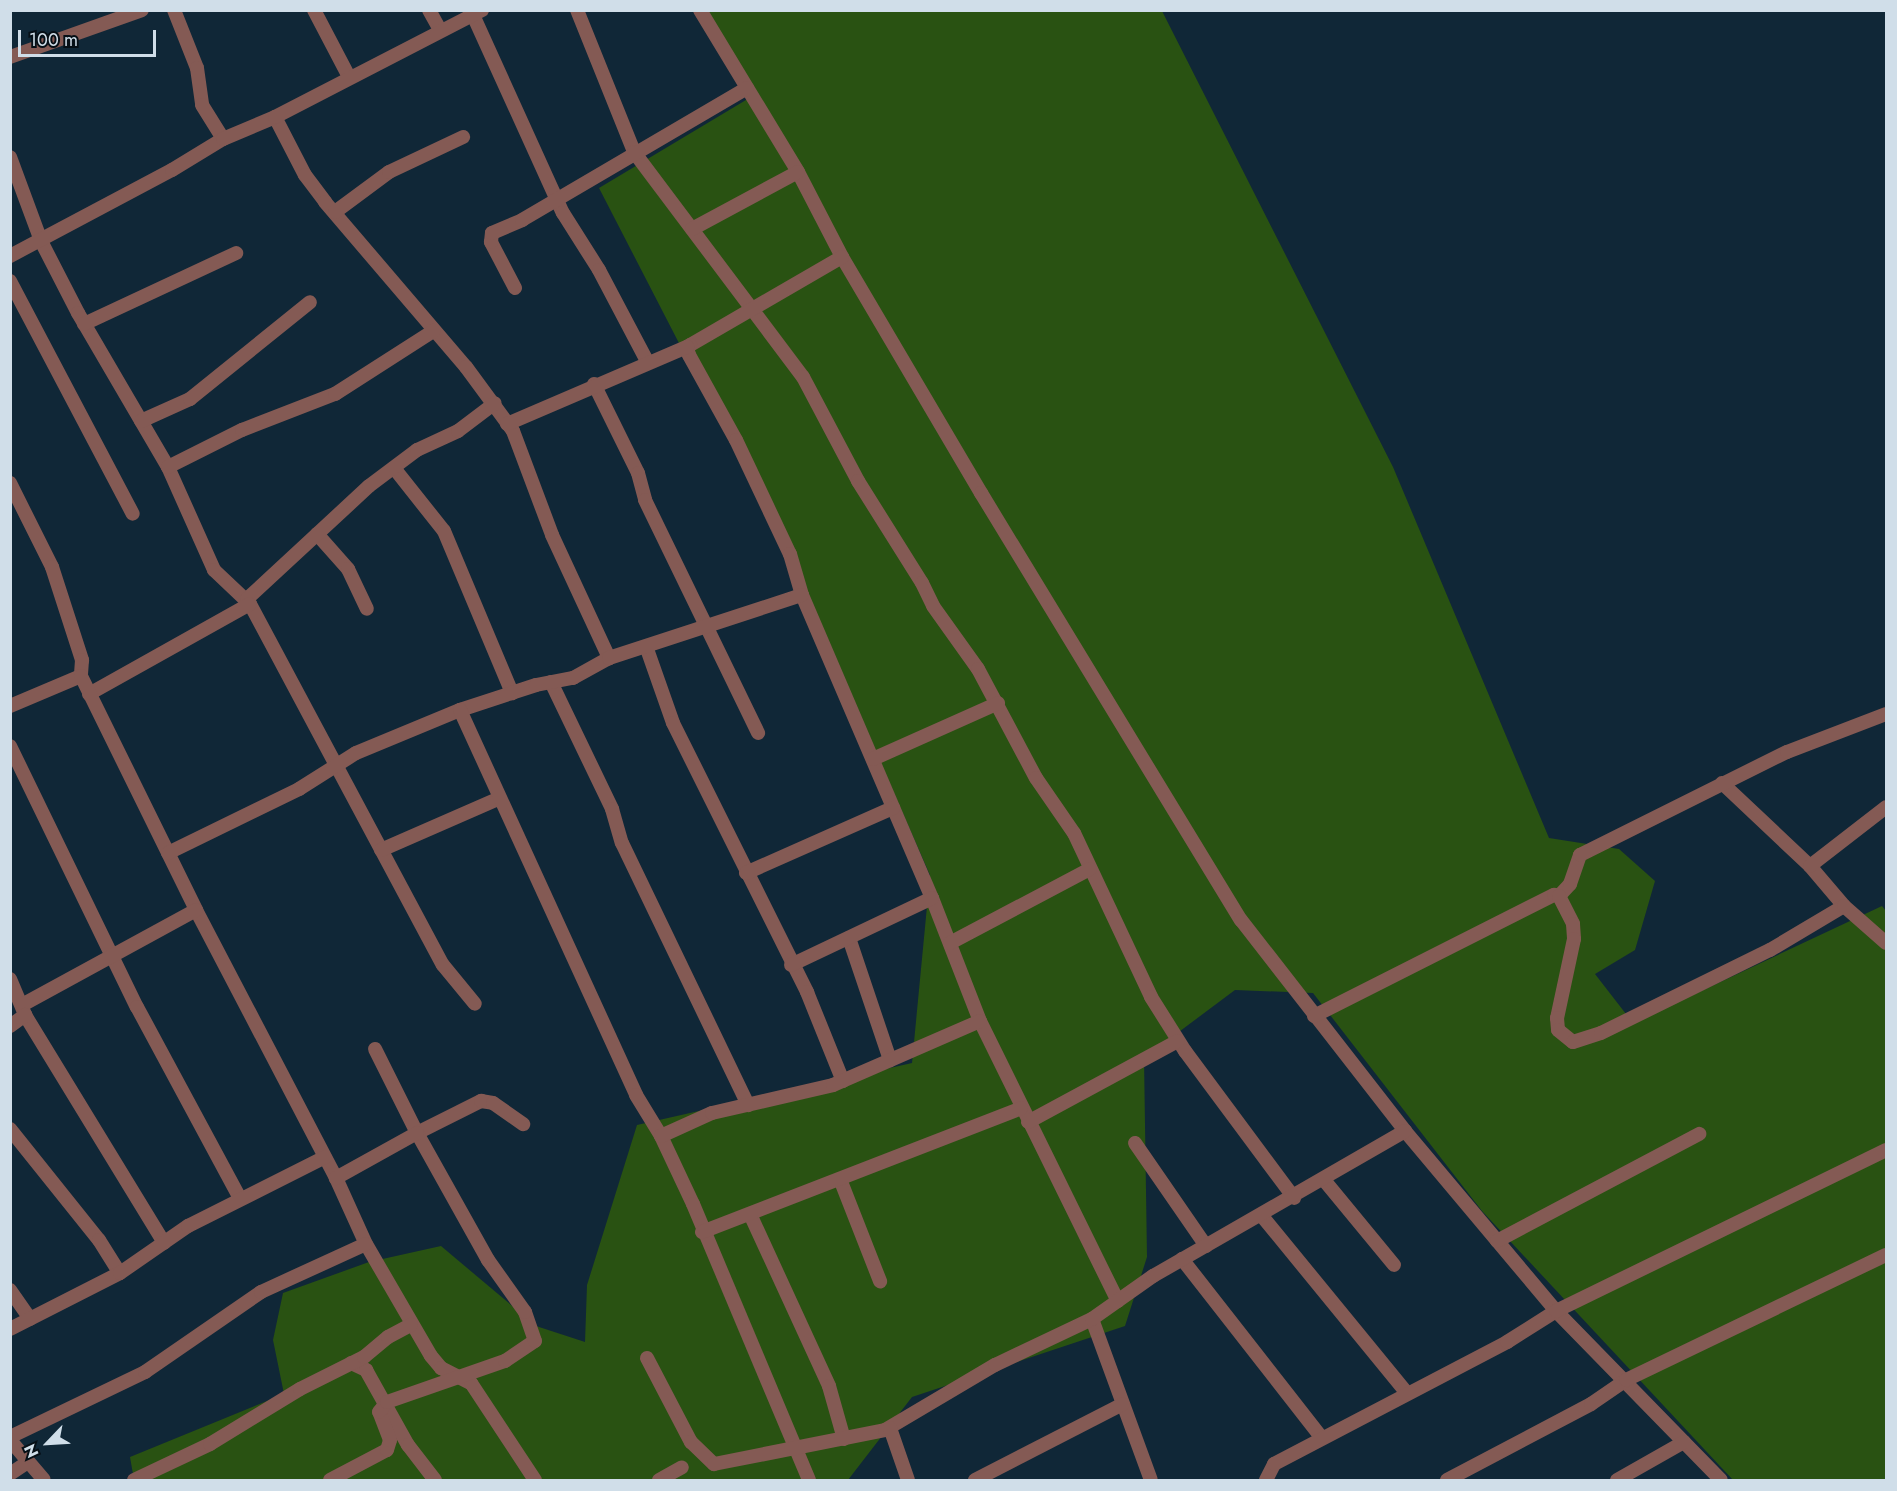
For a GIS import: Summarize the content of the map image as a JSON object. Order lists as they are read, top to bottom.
{
  "scale_bar": "100 m",
  "north": "bottom left"
}
